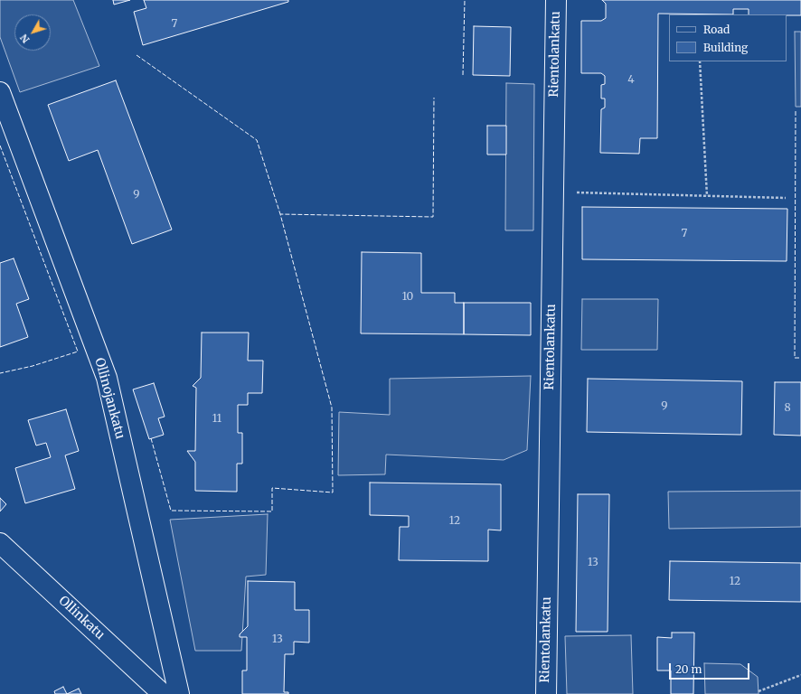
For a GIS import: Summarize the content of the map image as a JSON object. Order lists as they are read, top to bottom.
{
  "streets": {
    "street": ["Rientolankatu", "Ollinojankatu", "Ollinkatu"]
  },
  "house_numbers": [
    "7",
    "4",
    "9",
    "7",
    "10",
    "9",
    "8",
    "11",
    "12",
    "13",
    "12",
    "13"
  ],
  "legend": ["Road", "Building"],
  "scale_bar": "20 m",
  "north": "bottom left"
}
